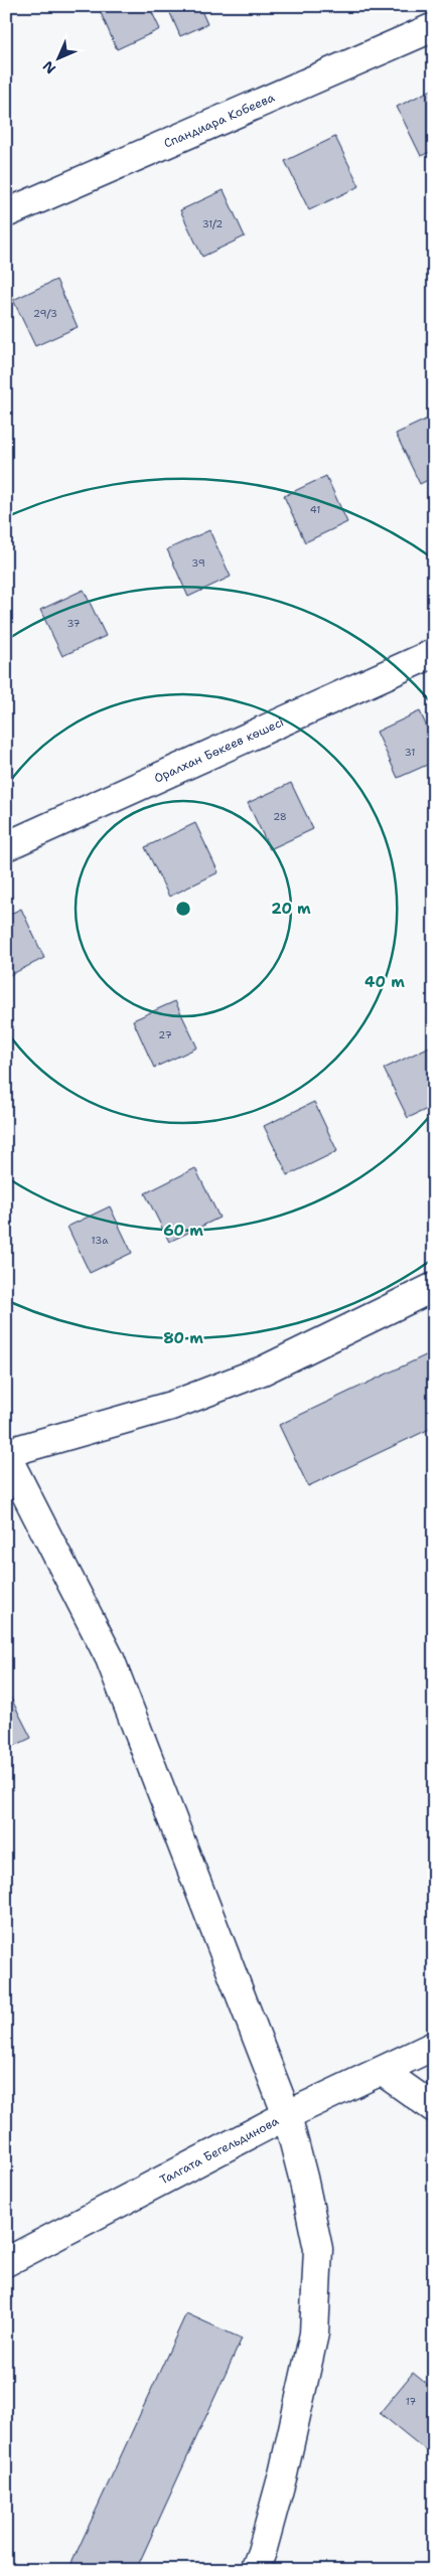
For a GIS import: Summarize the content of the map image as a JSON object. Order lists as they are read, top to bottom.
{
  "streets": {
    "street": ["Спандиара Кобеева", "Оралхан Бөкеев көшесі", "Талгата Бегельдинова"]
  },
  "house_numbers": [
    "31/2",
    "29/3",
    "41",
    "39",
    "37",
    "31",
    "28",
    "27",
    "13а",
    "17"
  ],
  "north": "bottom left",
  "rings": [
    "20 m",
    "40 m",
    "60 m",
    "80 m"
  ]
}
